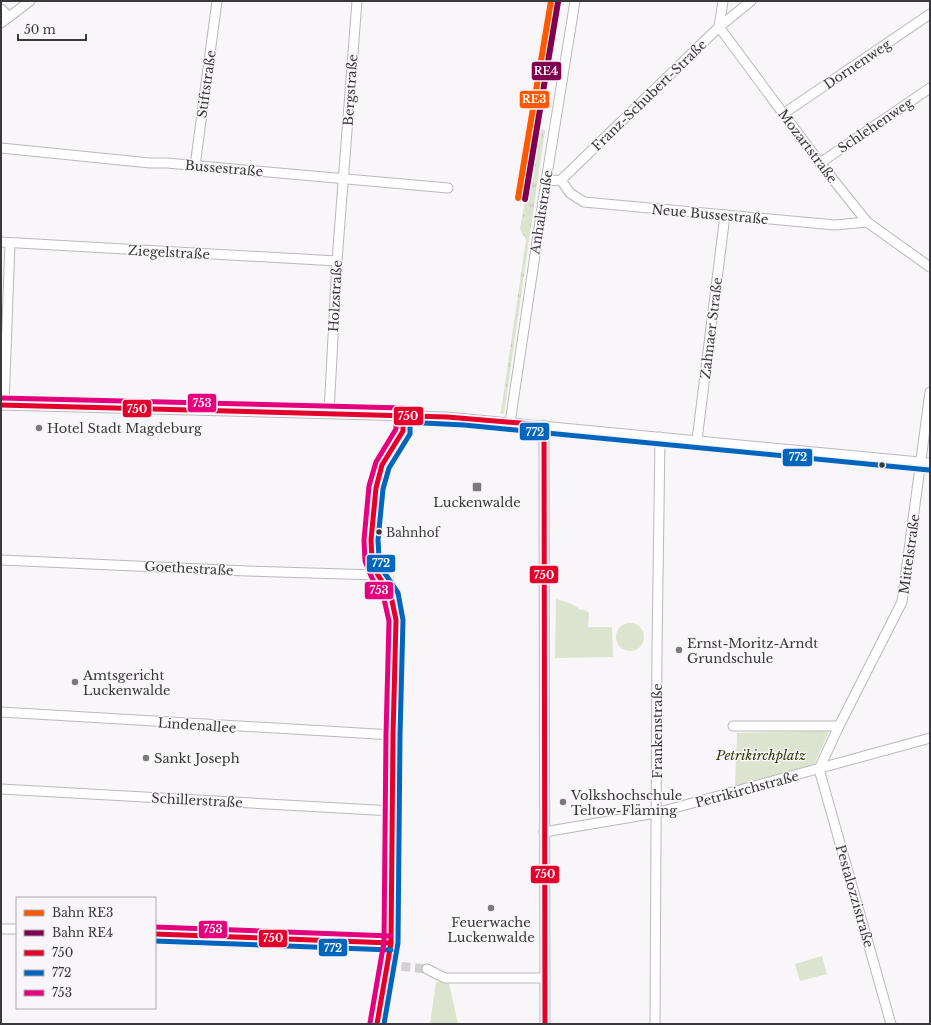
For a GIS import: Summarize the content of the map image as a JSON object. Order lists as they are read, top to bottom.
{
  "streets": {
    "street": [
      "Dornenweg",
      "Stiftstraße",
      "Bergstraße",
      "Franz-Schubert-Straße",
      "Schlehenweg",
      "Mozartstraße",
      "Bussestraße",
      "Anhaltstraße",
      "Neue Bussestraße",
      "Ziegelstraße",
      "Holzstraße",
      "Zahnaer Straße",
      "Mittelstraße",
      "Goethestraße",
      "Lindenallee",
      "Frankenstraße",
      "Petrikirchstraße",
      "Schillerstraße",
      "Pestalozzistraße"
    ]
  },
  "crossings": [
    ["Dornenweg", "Mozartstraße"],
    ["Stiftstraße", "Bussestraße"],
    ["Bergstraße", "Bussestraße"],
    ["Bergstraße", "Holzstraße"],
    ["Franz-Schubert-Straße", "Mozartstraße"],
    ["Franz-Schubert-Straße", "Neue Bussestraße"],
    ["Schlehenweg", "Mozartstraße"],
    ["Mozartstraße", "Neue Bussestraße"],
    ["Bussestraße", "Holzstraße"],
    ["Neue Bussestraße", "Zahnaer Straße"],
    ["Ziegelstraße", "Holzstraße"],
    ["Mittelstraße", "Petrikirchstraße"],
    ["Mittelstraße", "Pestalozzistraße"],
    ["Frankenstraße", "Petrikirchstraße"],
    ["Petrikirchstraße", "Pestalozzistraße"]
  ],
  "parks": ["Petrikirchplatz"],
  "places": {
    "other": [
      "Hotel Stadt Magdeburg",
      "Bahnhof",
      "Ernst-Moritz-Arndt Grundschule",
      "Amtsgericht Luckenwalde",
      "Sankt Joseph",
      "Volkshochschule Teltow-Fläming",
      "Feuerwache Luckenwalde"
    ],
    "transit": ["Luckenwalde"]
  },
  "lines": [
    "rail line RE3",
    "rail line RE4",
    "transit line 753",
    "transit line 750",
    "transit line 772"
  ],
  "legend": [
    "Bahn RE3",
    "Bahn RE4",
    "750",
    "772",
    "753"
  ],
  "scale_bar": "50 m"
}
